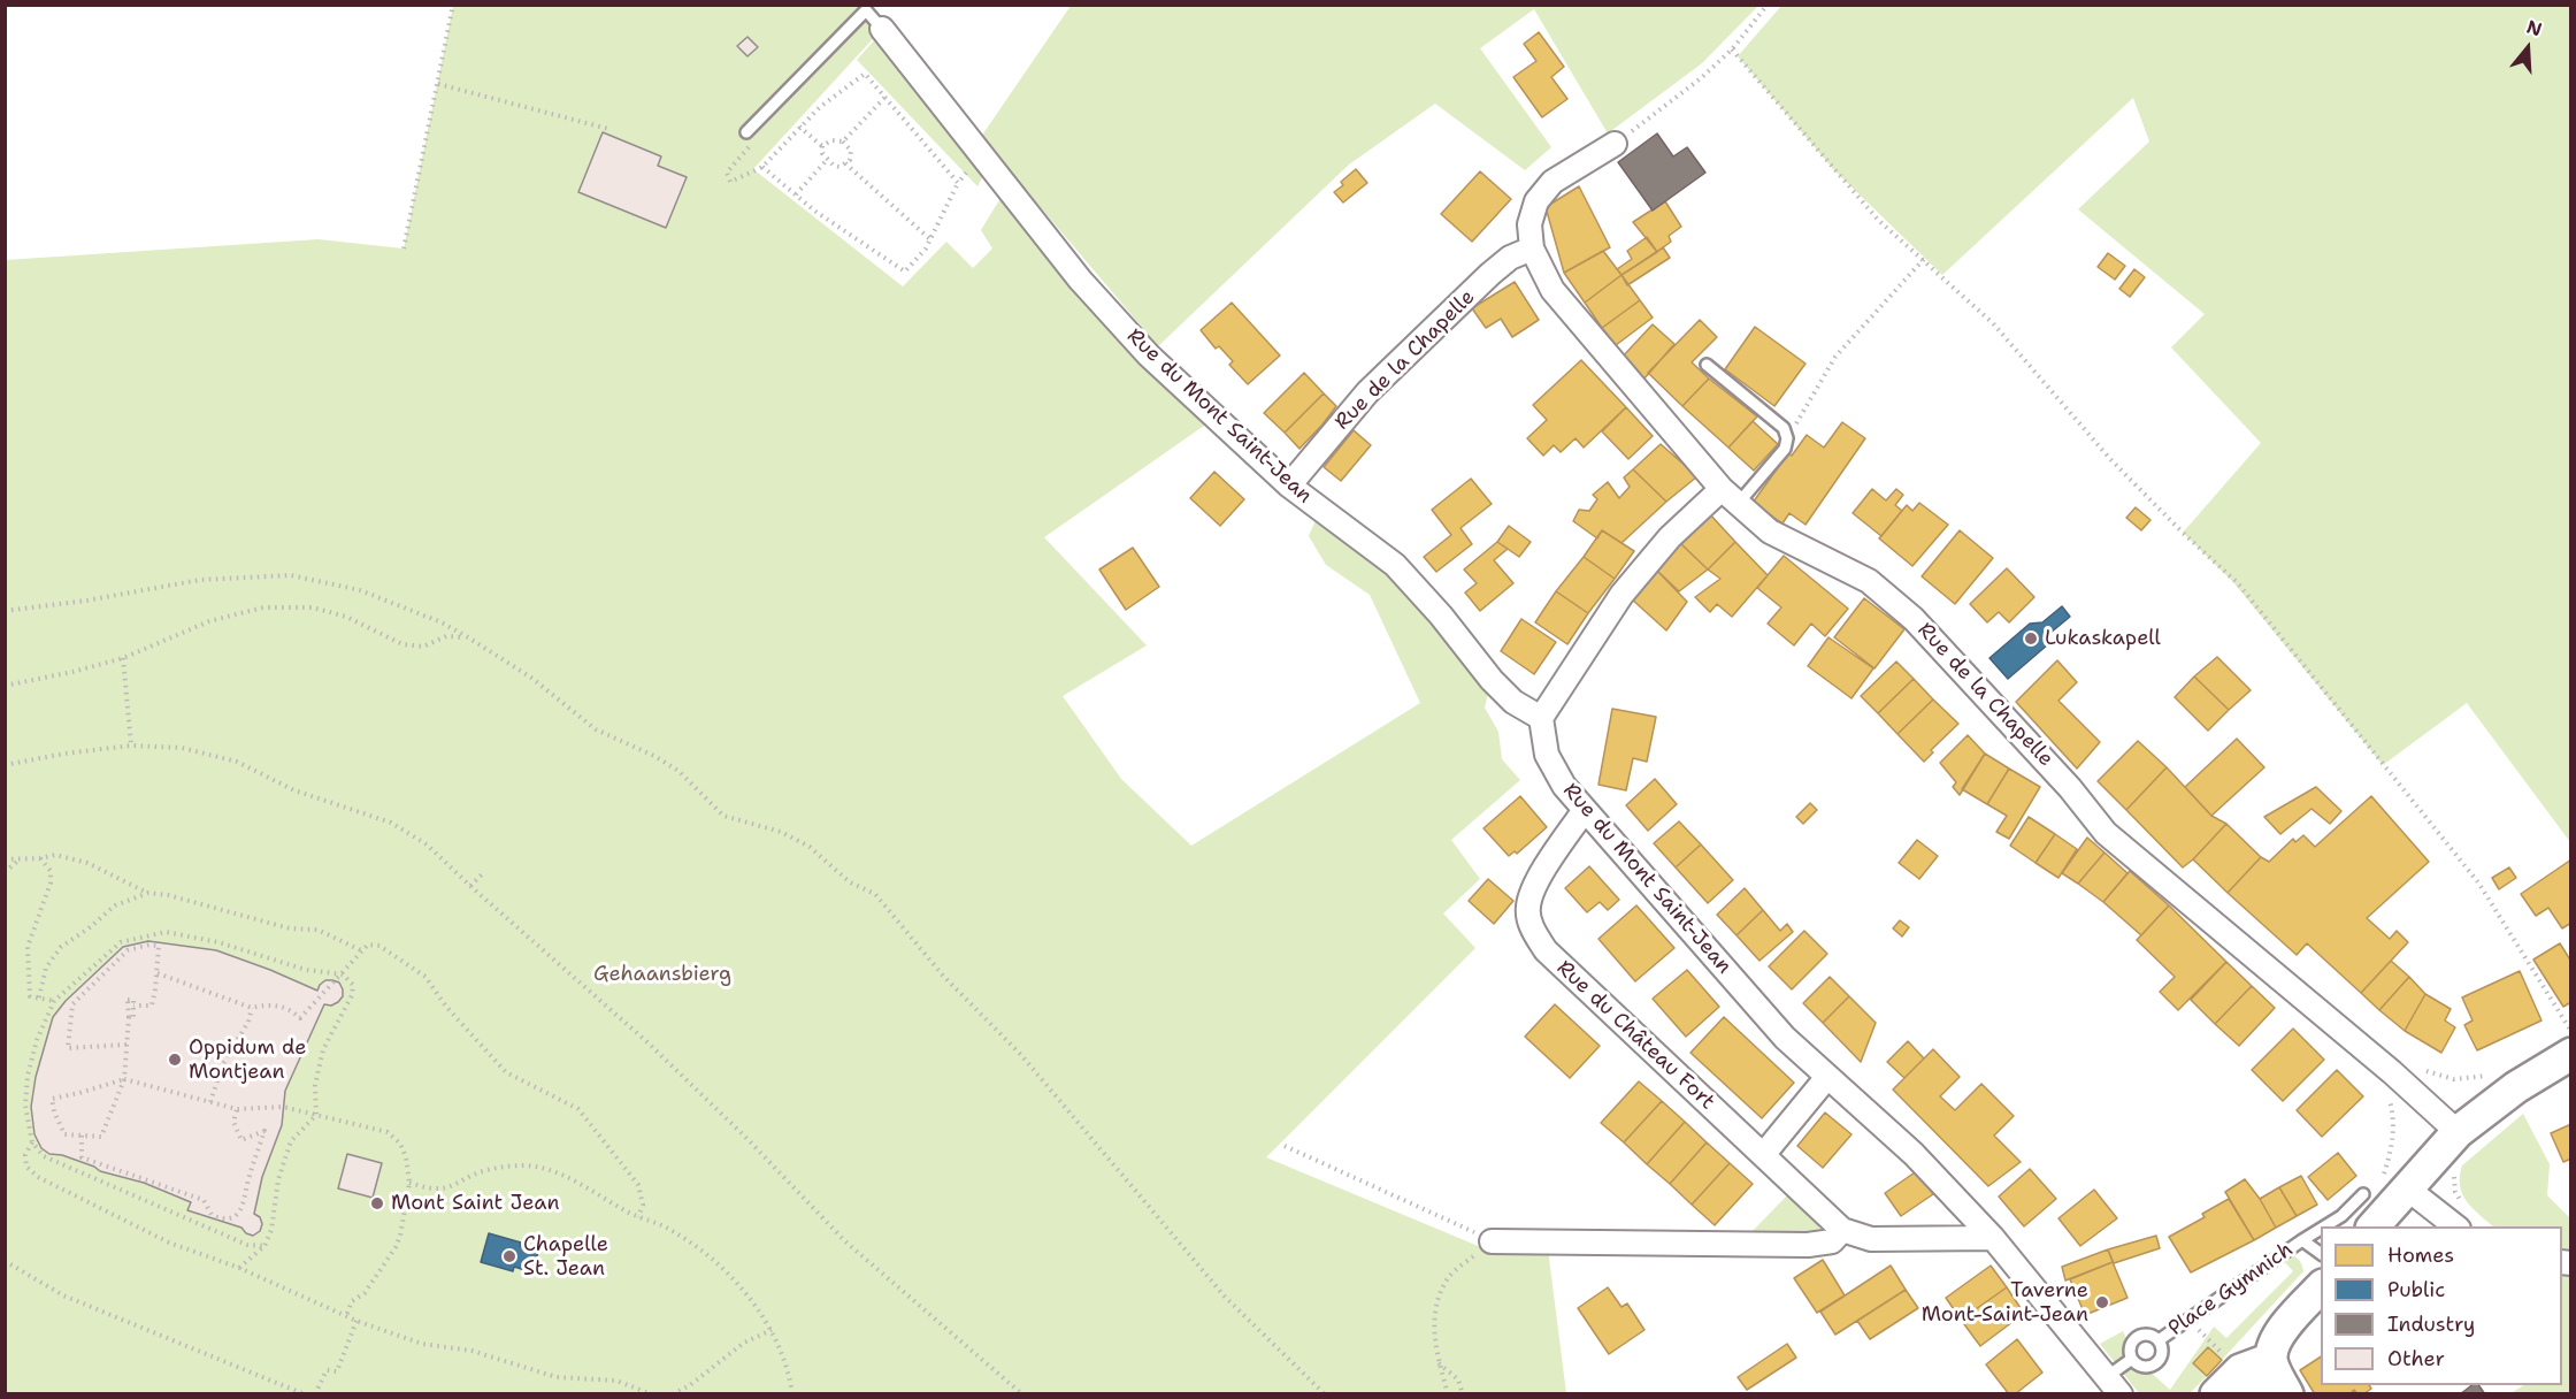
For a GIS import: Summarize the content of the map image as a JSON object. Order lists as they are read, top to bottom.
{
  "streets": {
    "street": ["Rue de la Chapelle", "Rue du Mont Saint-Jean", "Rue du Château Fort"],
    "lane": ["Place Gymnich"]
  },
  "crossings": [
    ["Rue de la Chapelle", "Rue du Mont Saint-Jean"],
    ["Rue du Mont Saint-Jean", "Rue du Château Fort"],
    ["Rue du Mont Saint-Jean", "Place Gymnich"]
  ],
  "parks": ["Gehaansbierg"],
  "places": [
    "Lukaskapell",
    "Oppidum de Montjean",
    "Mont Saint Jean",
    "Chapelle St. Jean",
    "Taverne Mont-Saint-Jean"
  ],
  "legend": [
    "Homes",
    "Public",
    "Industry",
    "Other"
  ],
  "north": "top"
}
